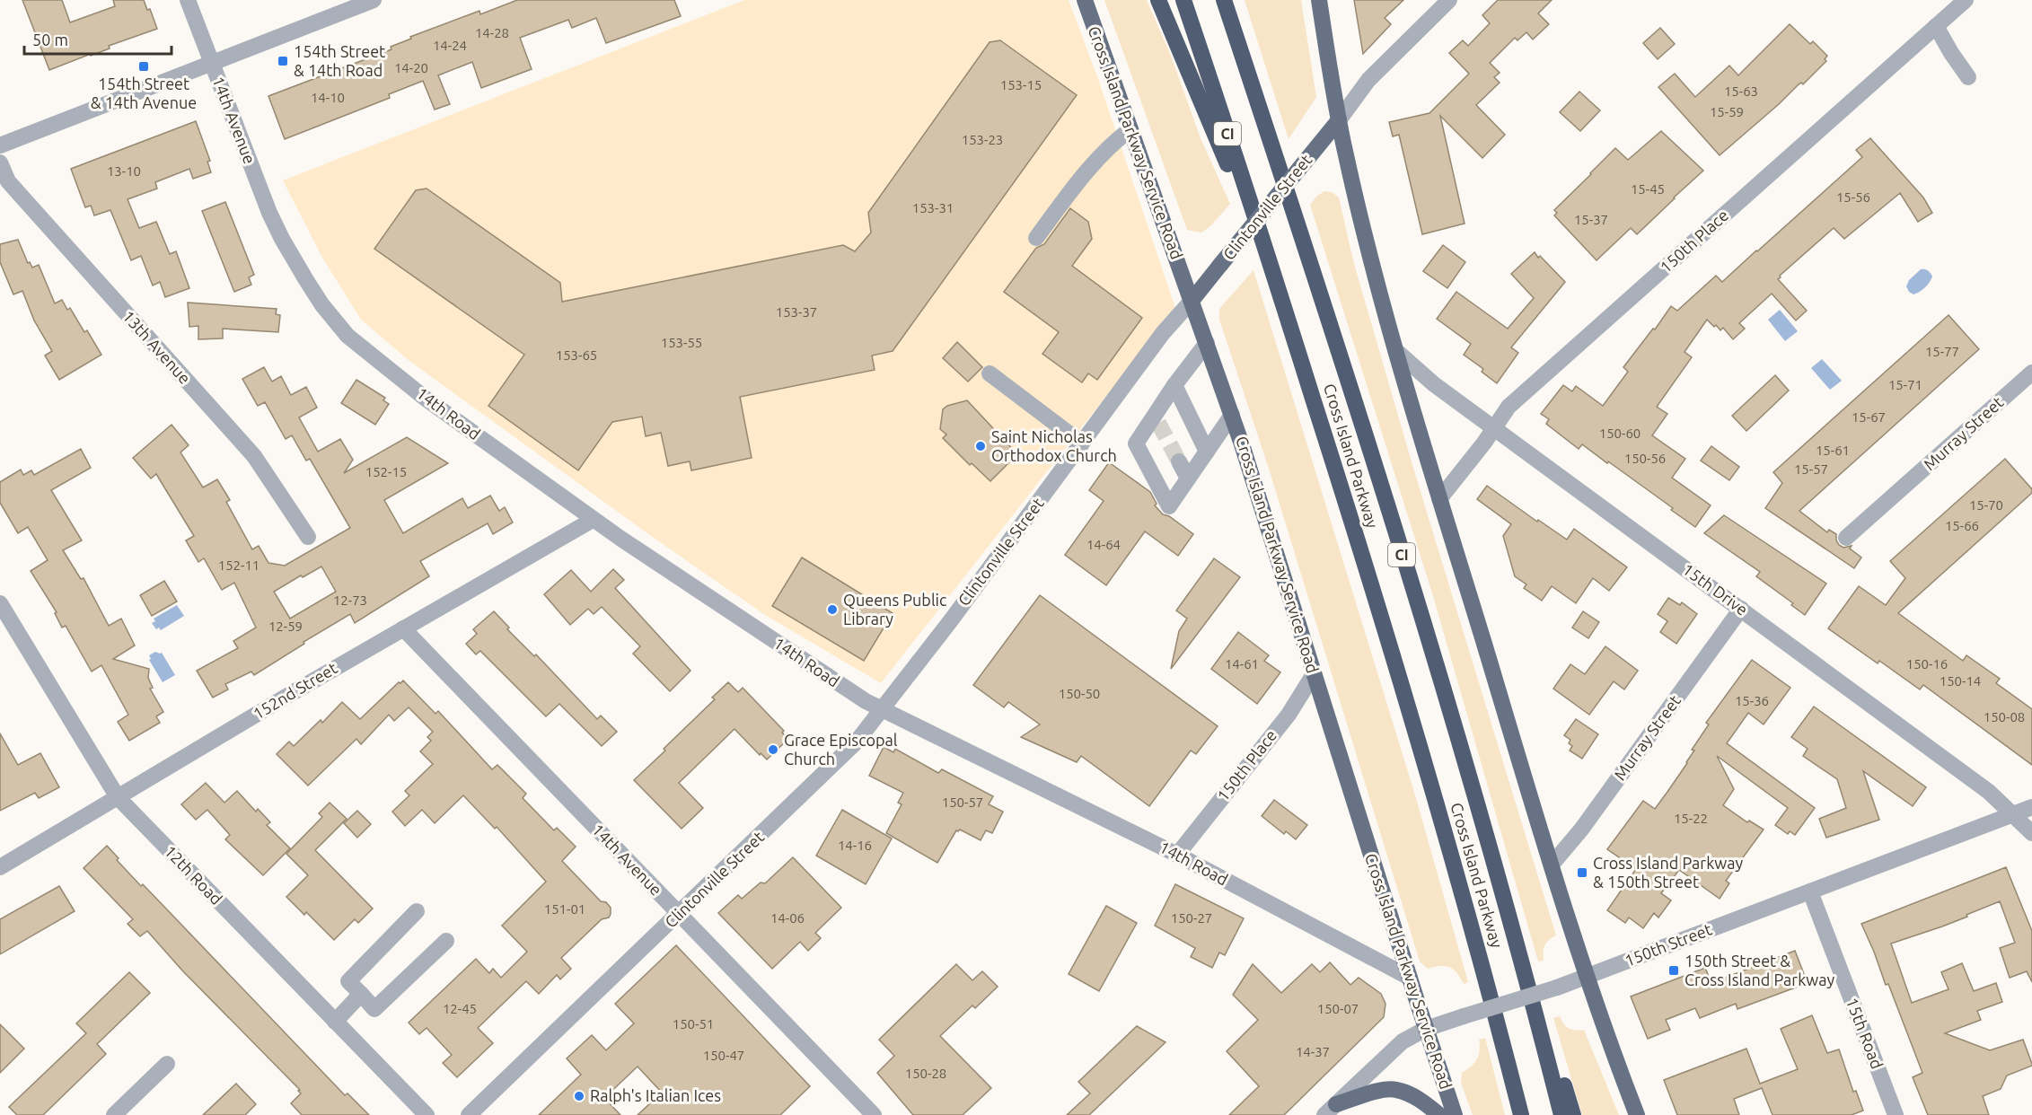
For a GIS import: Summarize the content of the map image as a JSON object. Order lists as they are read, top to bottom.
{
  "streets": {
    "highway": ["CI", "Cross Island Parkway"],
    "main road": ["Cross Island Parkway Service Road", "Clintonville Street"],
    "street": [
      "14th Avenue",
      "150th Place",
      "13th Avenue",
      "14th Road",
      "Murray Street",
      "15th Drive",
      "152nd Street",
      "12th Road",
      "150th Street",
      "15th Road"
    ]
  },
  "crossings": [
    ["14th Avenue", "Clintonville Street"],
    ["14th Avenue", "14th Road"],
    ["14th Avenue", "152nd Street"],
    ["Cross Island Parkway Service Road", "Clintonville Street"],
    ["Cross Island Parkway Service Road", "150th Place"],
    ["Cross Island Parkway Service Road", "14th Road"],
    ["Cross Island Parkway Service Road", "150th Street"],
    ["Clintonville Street", "14th Road"],
    ["150th Place", "14th Road"],
    ["150th Place", "15th Drive"],
    ["14th Road", "152nd Street"],
    ["Murray Street", "15th Drive"],
    ["15th Drive", "150th Street"],
    ["152nd Street", "12th Road"],
    ["150th Street", "15th Road"]
  ],
  "places": {
    "transit": [
      "154th Street & 14th Road",
      "154th Street & 14th Avenue",
      "Cross Island Parkway & 150th Street",
      "150th Street & Cross Island Parkway"
    ],
    "other": [
      "Saint Nicholas Orthodox Church",
      "Queens Public Library",
      "Grace Episcopal Church",
      "Ralph's Italian Ices"
    ]
  },
  "house_numbers": [
    "14-28",
    "14-24",
    "14-20",
    "153-15",
    "15-63",
    "14-10",
    "15-59",
    "153-23",
    "13-10",
    "15-45",
    "15-56",
    "153-31",
    "15-37",
    "153-37",
    "153-55",
    "15-77",
    "153-65",
    "15-71",
    "15-67",
    "150-60",
    "15-61",
    "150-56",
    "15-57",
    "152-15",
    "15-70",
    "15-66",
    "14-64",
    "152-11",
    "12-73",
    "12-59",
    "14-61",
    "150-16",
    "150-14",
    "150-50",
    "15-36",
    "150-08",
    "150-57",
    "15-22",
    "14-16",
    "151-01",
    "14-06",
    "150-27",
    "12-45",
    "150-07",
    "150-51",
    "14-37",
    "150-47",
    "150-28"
  ],
  "scale_bar": "50 m"
}
